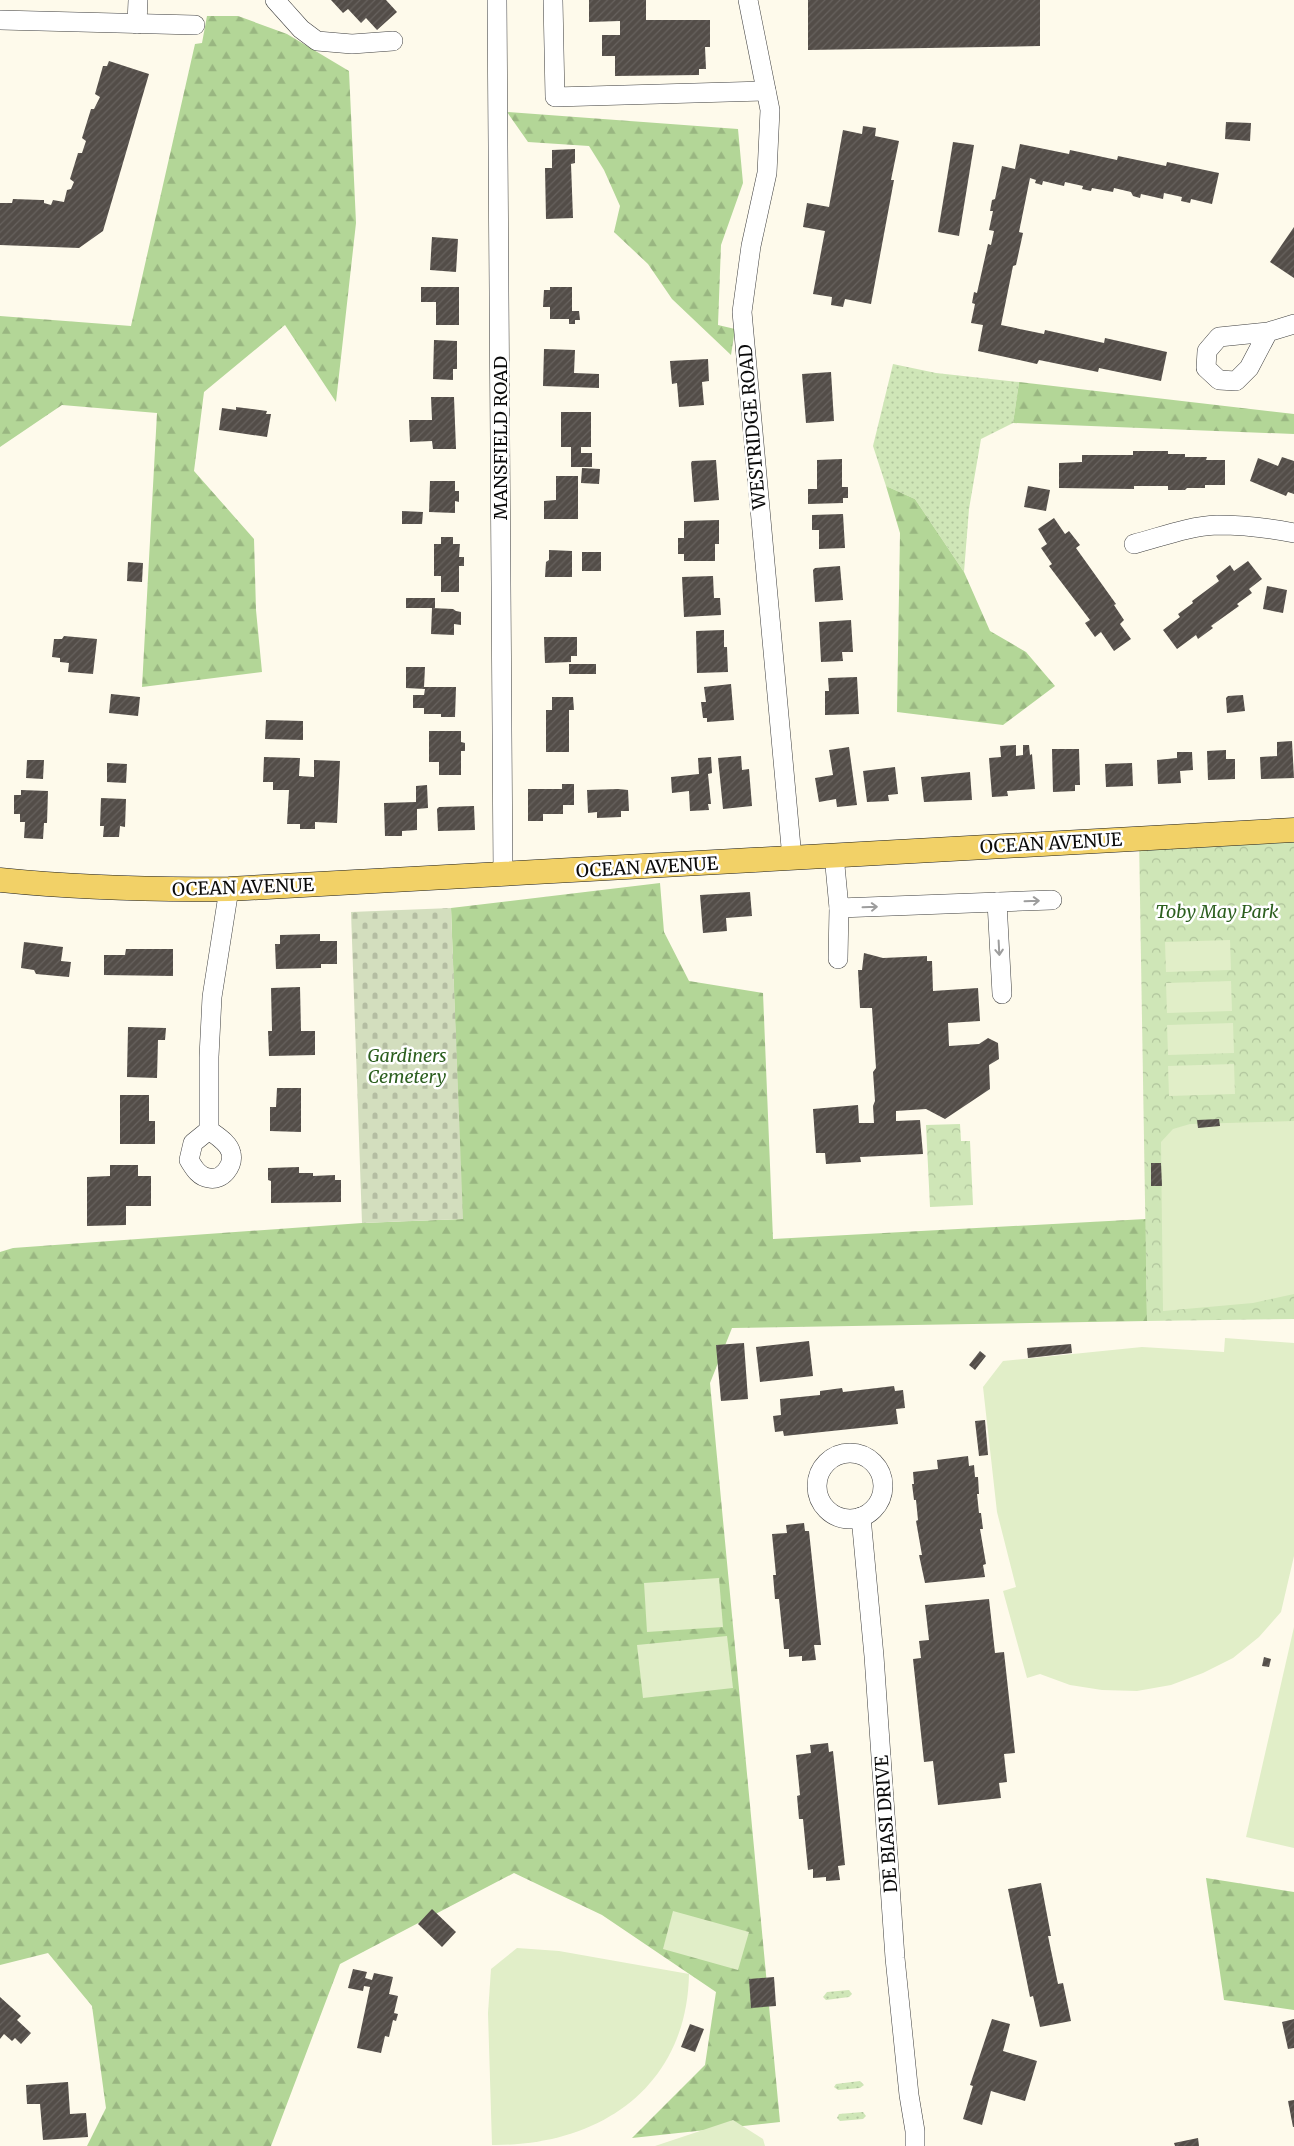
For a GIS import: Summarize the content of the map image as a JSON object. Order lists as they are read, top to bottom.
{
  "streets": {
    "main road": ["OCEAN AVENUE"],
    "street": ["WESTRIDGE ROAD", "MANSFIELD ROAD", "DE BIASI DRIVE"]
  },
  "crossings": [
    ["WESTRIDGE ROAD", "OCEAN AVENUE"],
    ["MANSFIELD ROAD", "OCEAN AVENUE"]
  ],
  "parks": ["Toby May Park", "Gardiners Cemetery"]
}
